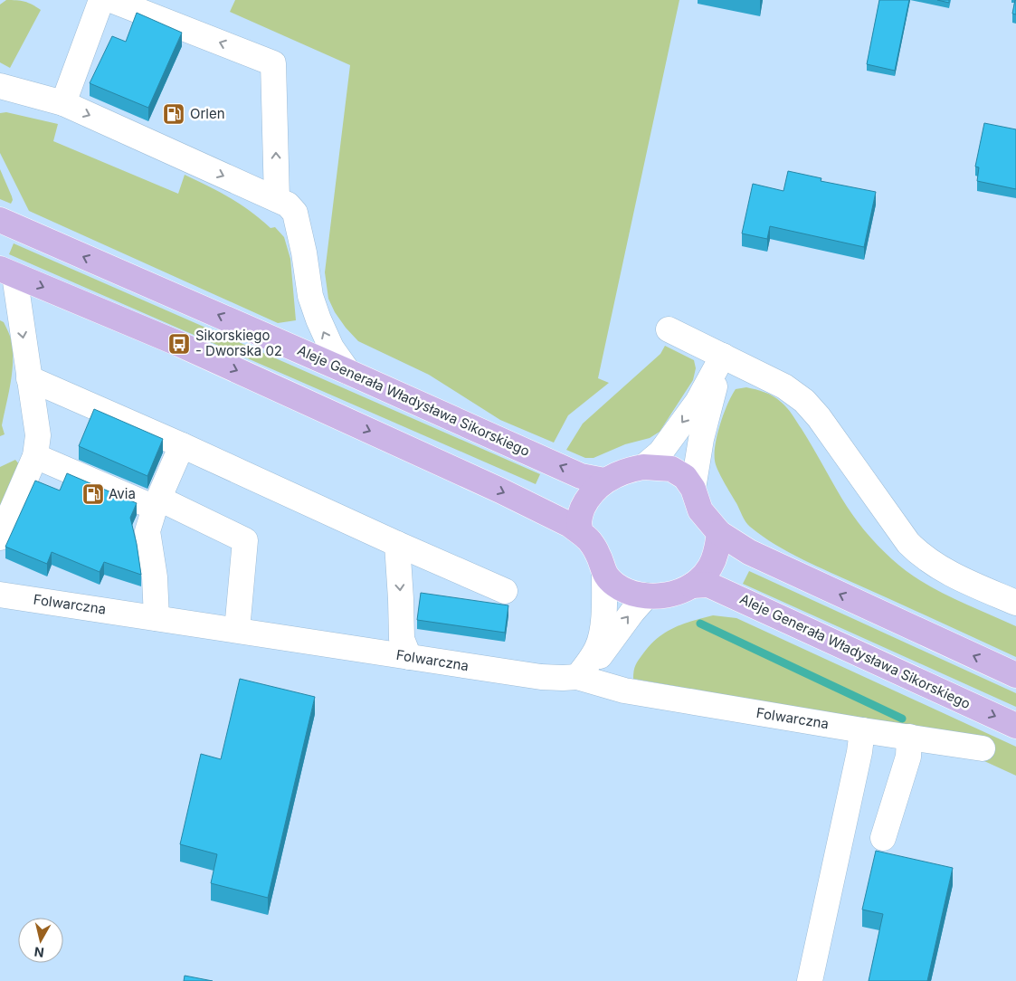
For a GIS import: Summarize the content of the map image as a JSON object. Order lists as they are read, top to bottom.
{
  "streets": {
    "main road": ["Aleje Generała Władysława Sikorskiego"],
    "street": ["Folwarczna"]
  },
  "places": {
    "fuel station": ["Orlen", "Avia"],
    "bus stop": ["Sikorskiego - Dworska 02"]
  },
  "north": "bottom"
}
